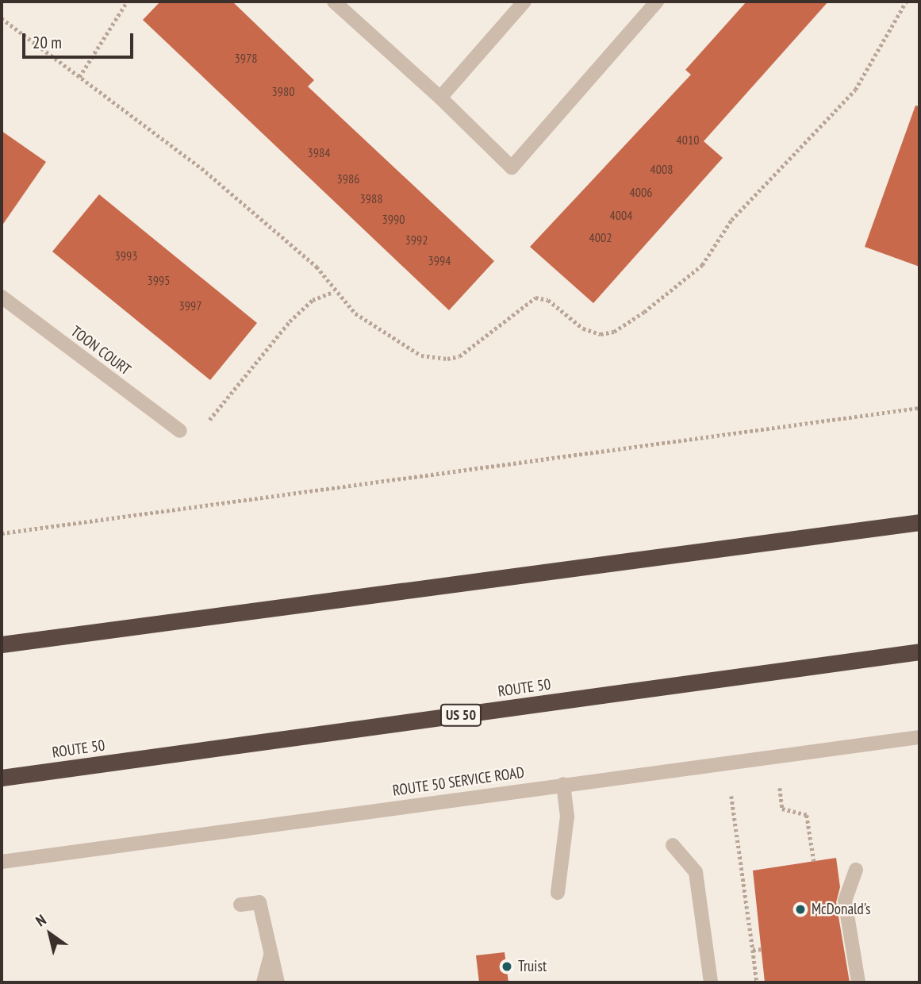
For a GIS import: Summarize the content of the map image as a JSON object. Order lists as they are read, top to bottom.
{
  "streets": {
    "highway": ["ROUTE 50", "US 50"],
    "street": ["TOON COURT", "ROUTE 50 SERVICE ROAD"]
  },
  "places": ["McDonald's", "Truist"],
  "house_numbers": [
    "3978",
    "3980",
    "4010",
    "3984",
    "4008",
    "3986",
    "4006",
    "3988",
    "4004",
    "3990",
    "4002",
    "3992",
    "3993",
    "3994",
    "3995",
    "3997"
  ],
  "scale_bar": "20 m",
  "north": "top left"
}
